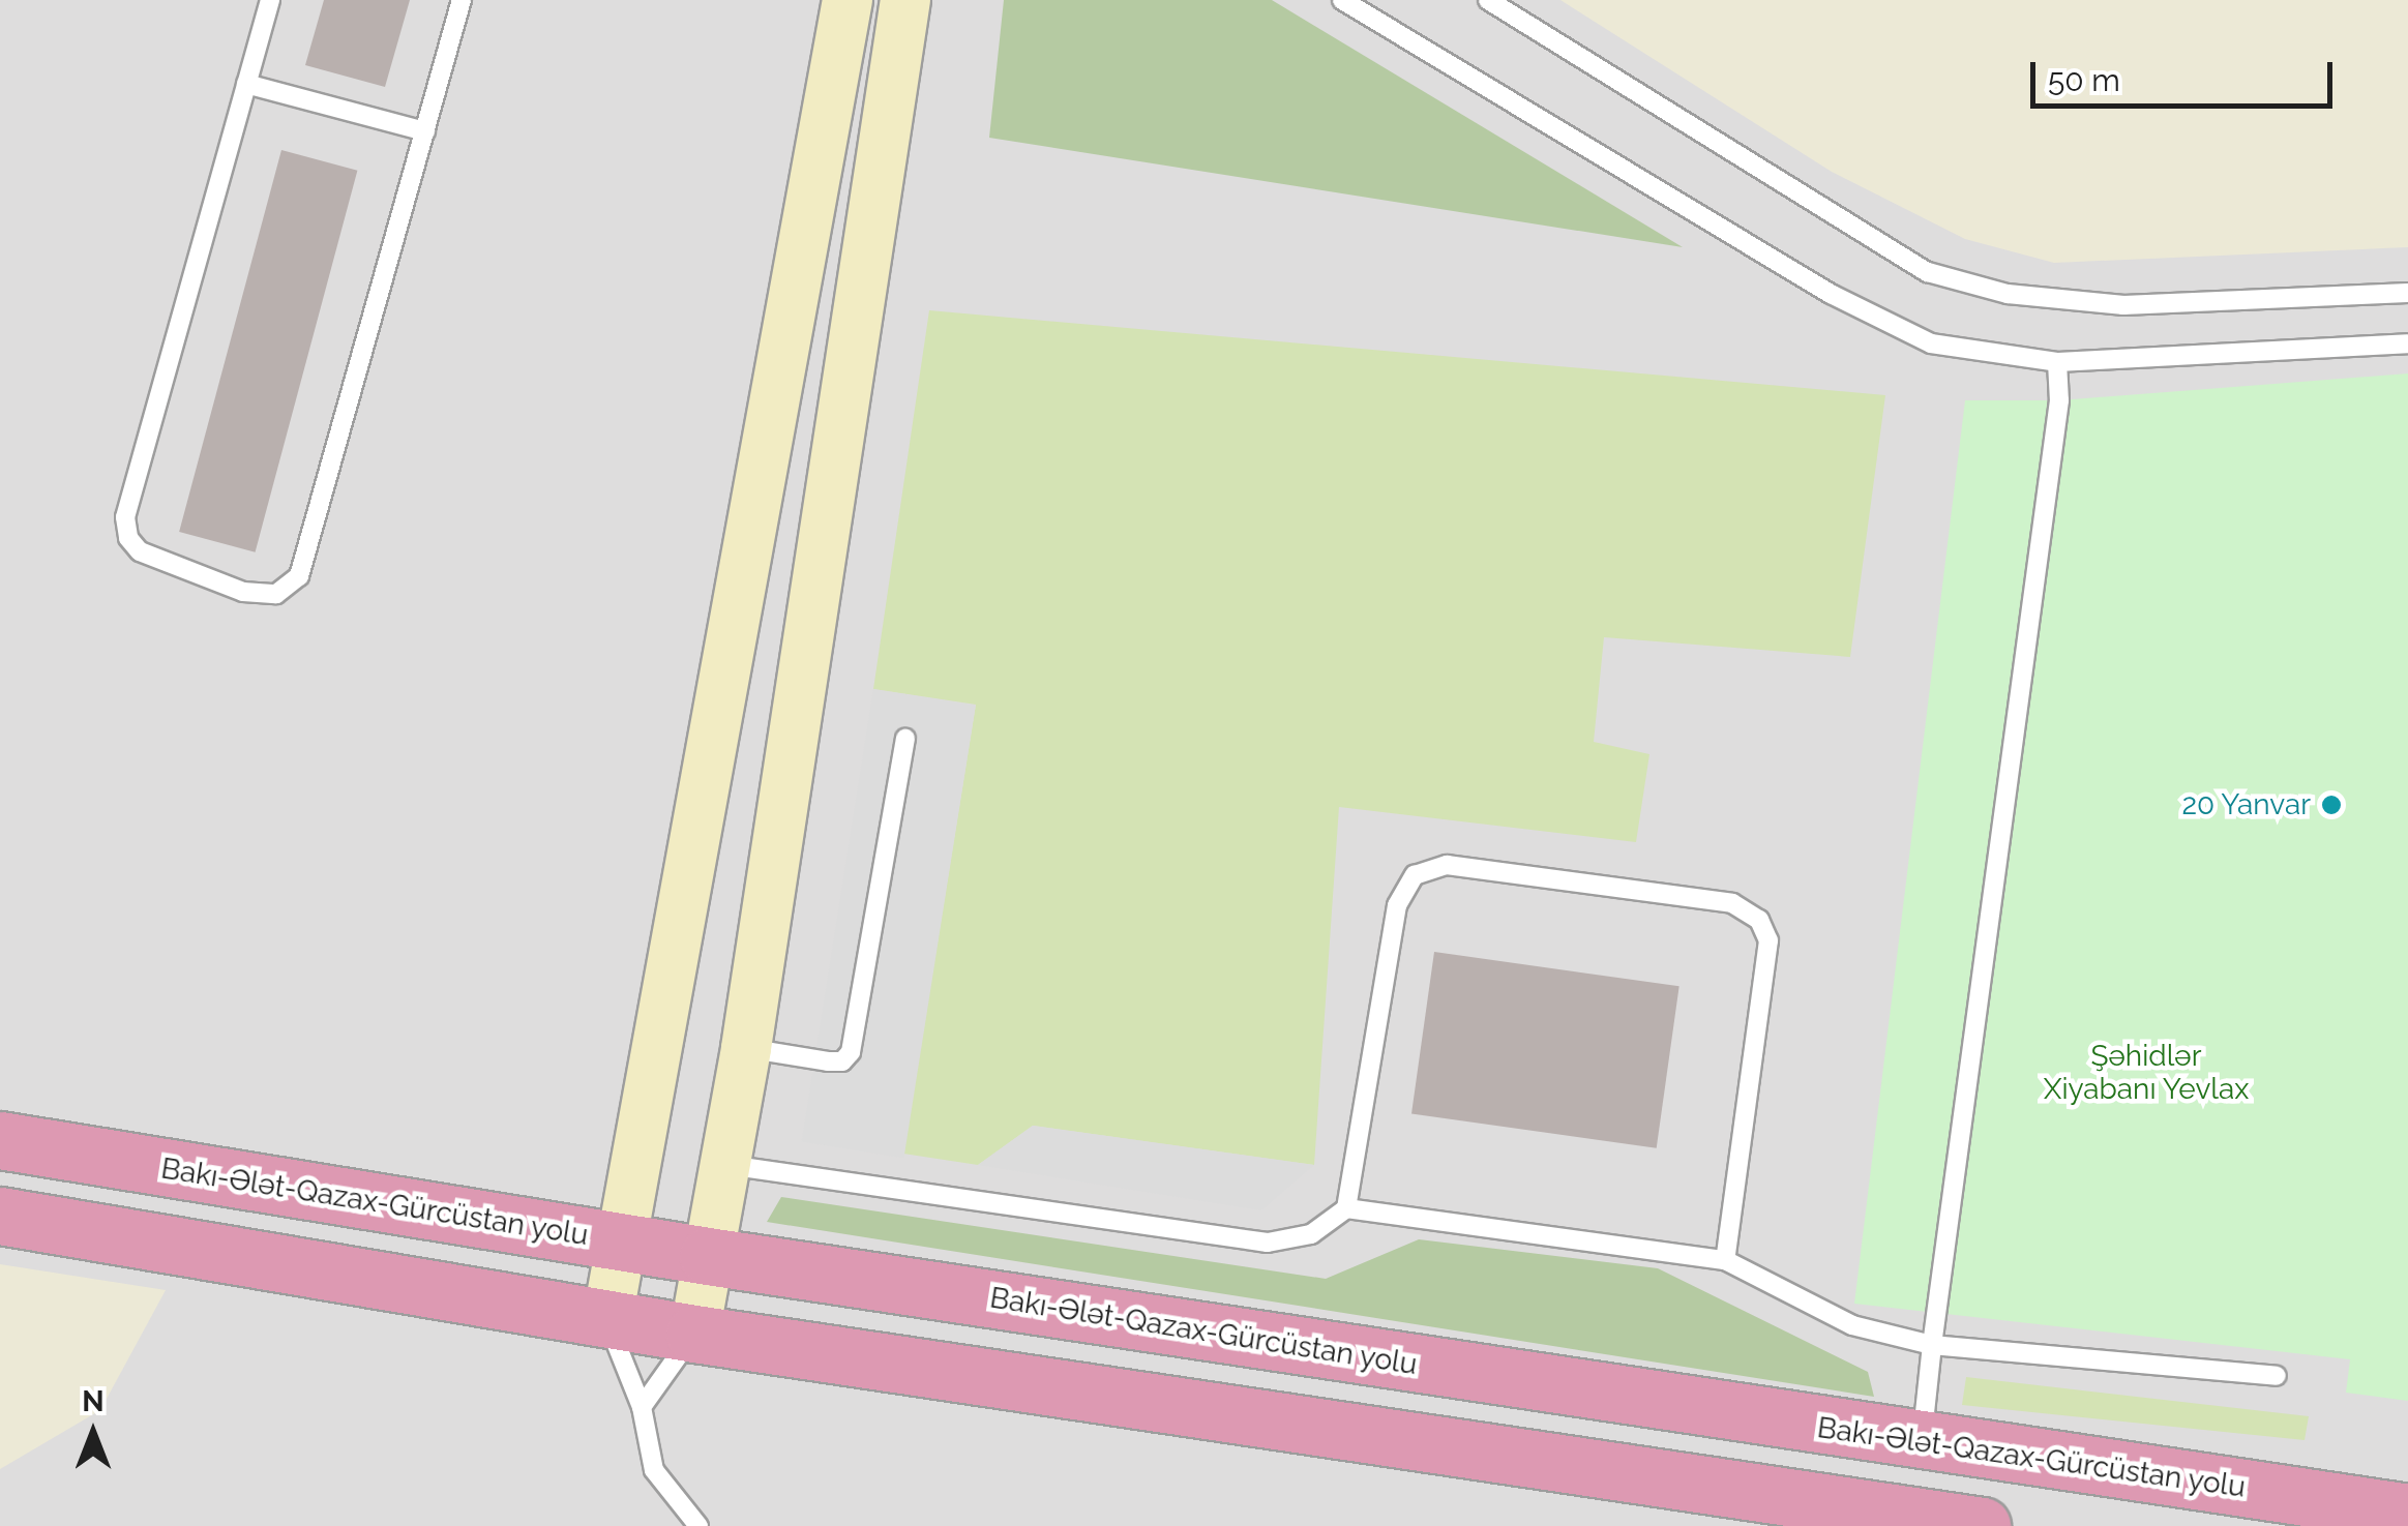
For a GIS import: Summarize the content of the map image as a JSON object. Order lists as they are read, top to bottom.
{
  "streets": {
    "highway": ["Bakı-Ələt-Qazax-Gürcüstan yolu"]
  },
  "parks": ["Şəhidlər Xiyabanı Yevlax"],
  "places": ["20 Yanvar"],
  "scale_bar": "50 m",
  "north": "top"
}
